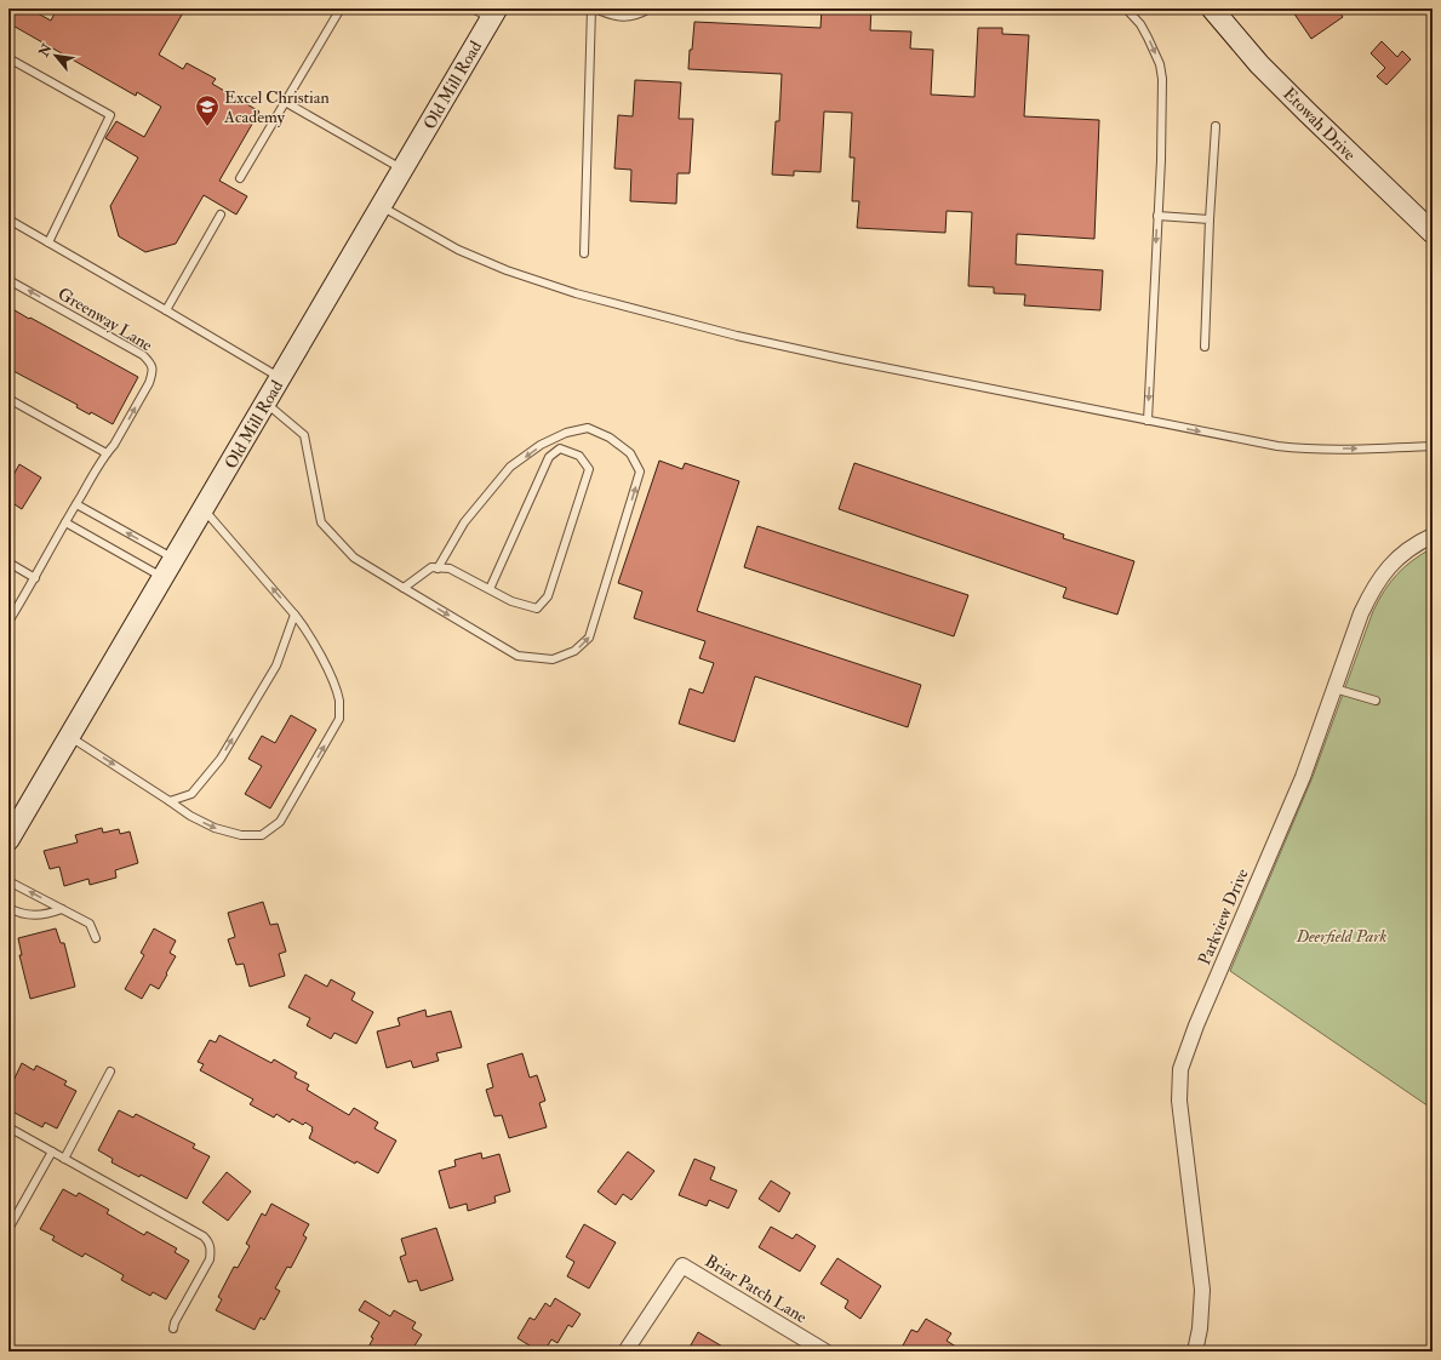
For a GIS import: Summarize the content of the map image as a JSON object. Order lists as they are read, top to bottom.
{
  "streets": {
    "street": [
      "Old Mill Road",
      "Etowah Drive",
      "Parkview Drive",
      "Briar Patch Lane"
    ],
    "lane": ["Greenway Lane"]
  },
  "parks": ["Deerfield Park"],
  "places": {
    "school or university": ["Excel Christian Academy"]
  },
  "north": "top left"
}
